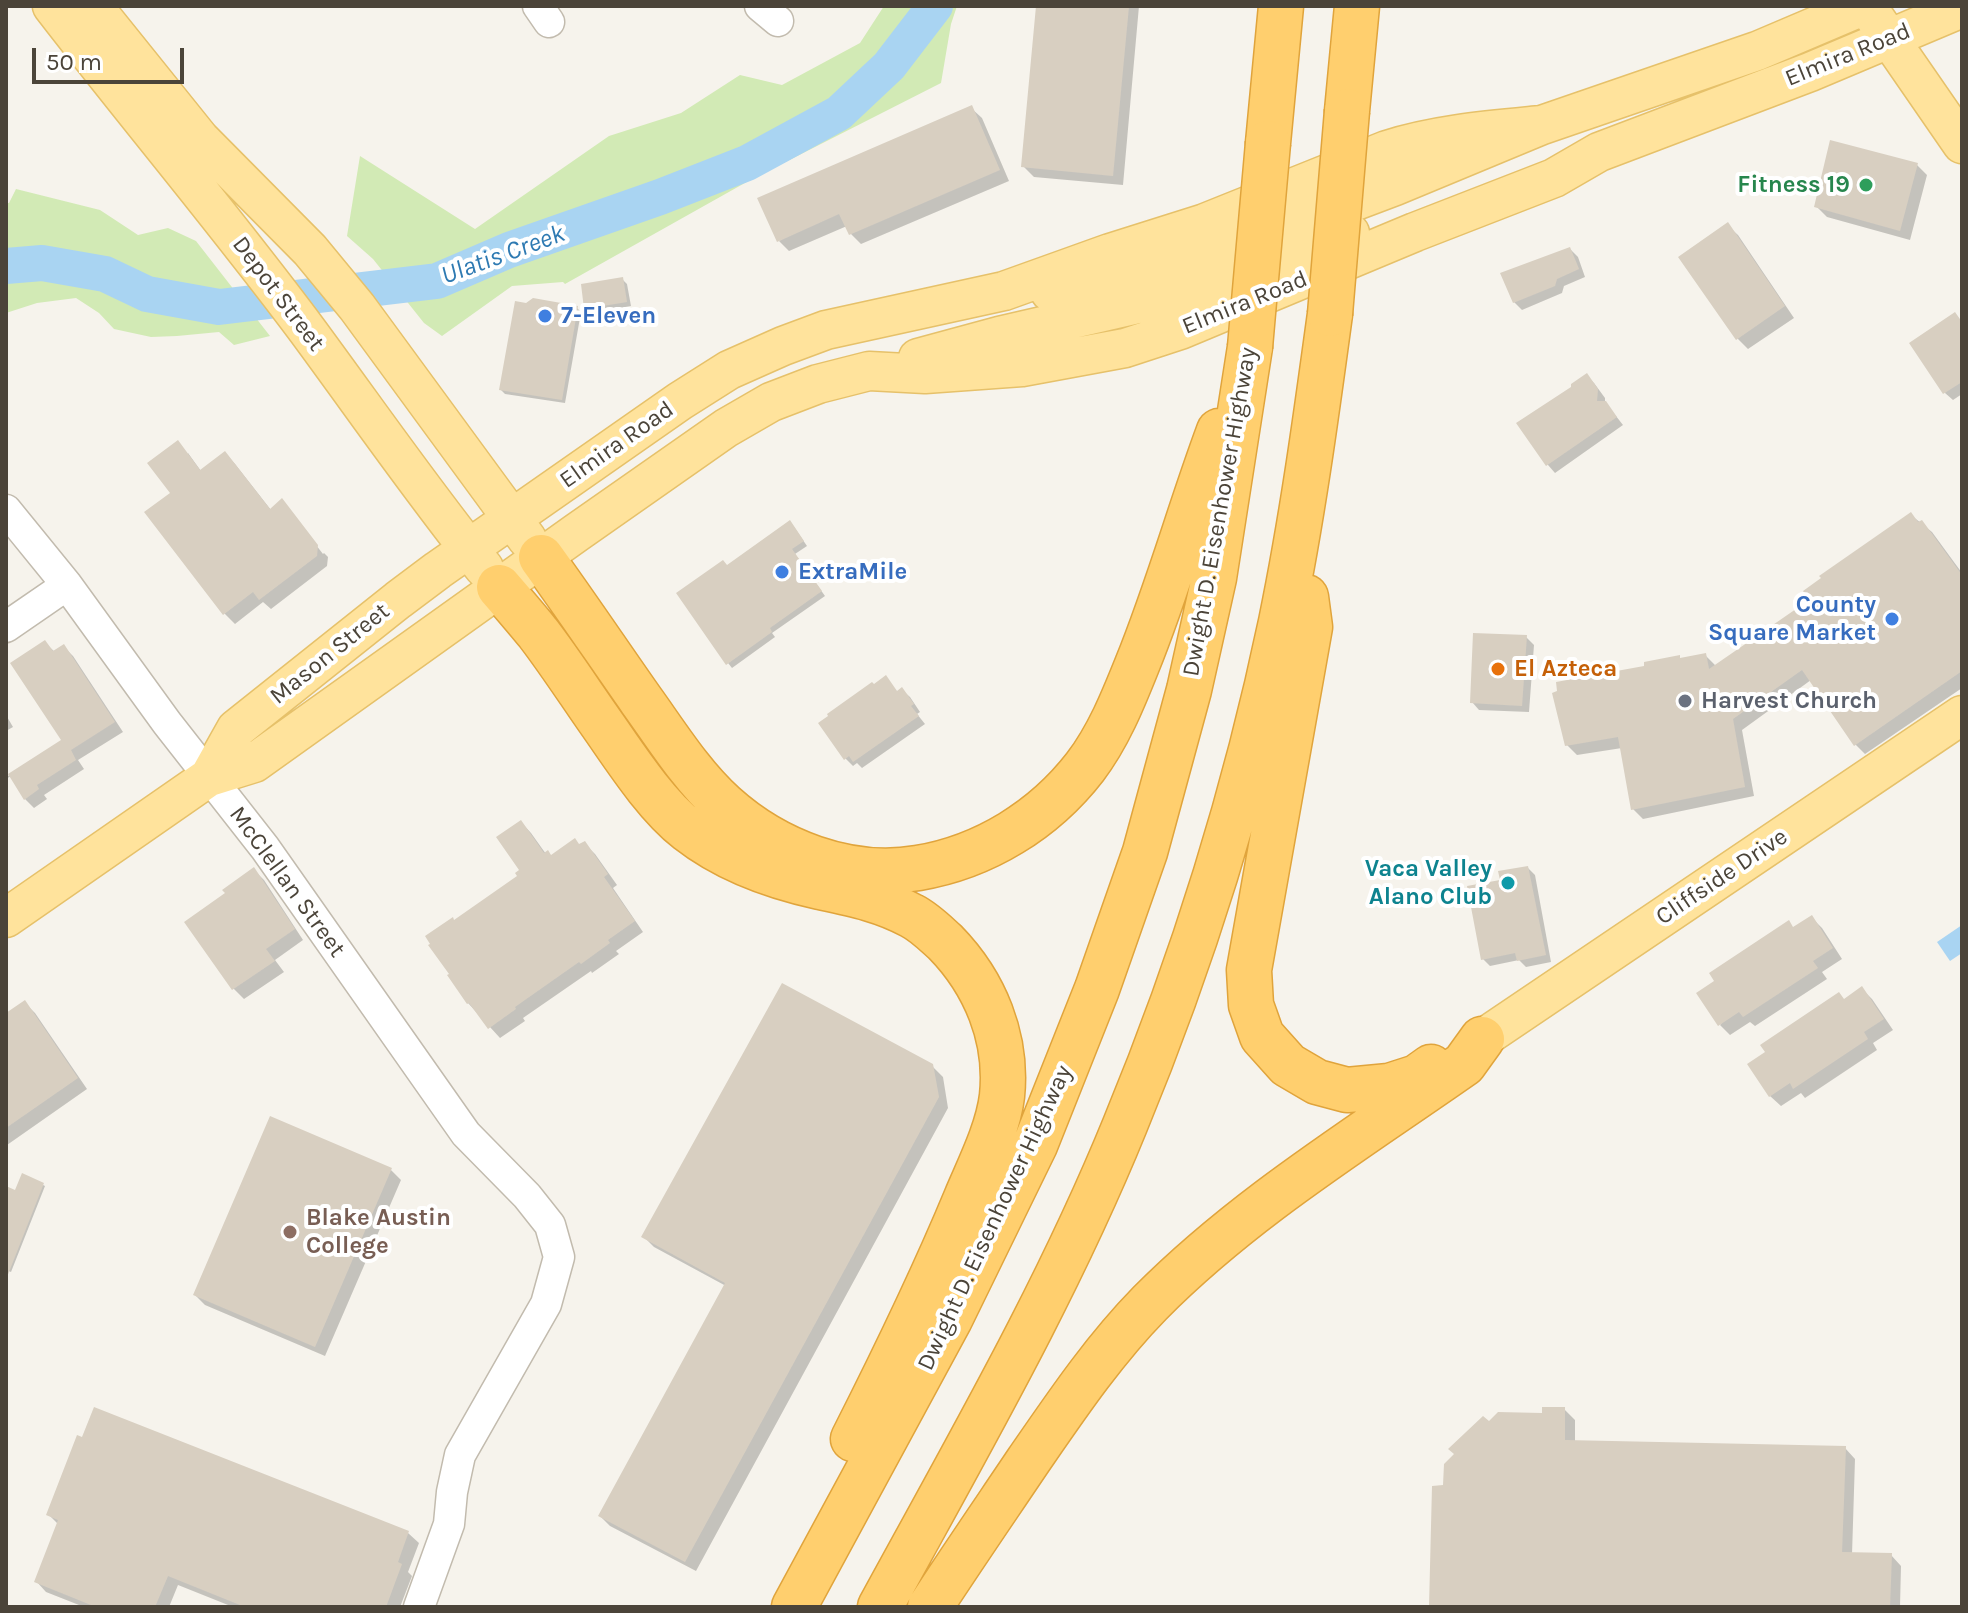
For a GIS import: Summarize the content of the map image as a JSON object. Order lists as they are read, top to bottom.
{
  "streets": {
    "highway": ["Dwight D. Eisenhower Highway"],
    "main road": [
      "Elmira Road",
      "Depot Street",
      "Mason Street",
      "Cliffside Drive"
    ],
    "street": ["McClellan Street"]
  },
  "crossings": [
    ["Elmira Road", "Depot Street"],
    ["Elmira Road", "Mason Street"],
    ["Depot Street", "Mason Street"],
    ["Mason Street", "McClellan Street"]
  ],
  "water": ["Ulatis Creek"],
  "places": [
    "Fitness 19",
    "7-Eleven",
    "ExtraMile",
    "County Square Market",
    "El Azteca",
    "Harvest Church",
    "Vaca Valley Alano Club",
    "Blake Austin College"
  ],
  "scale_bar": "50 m"
}
